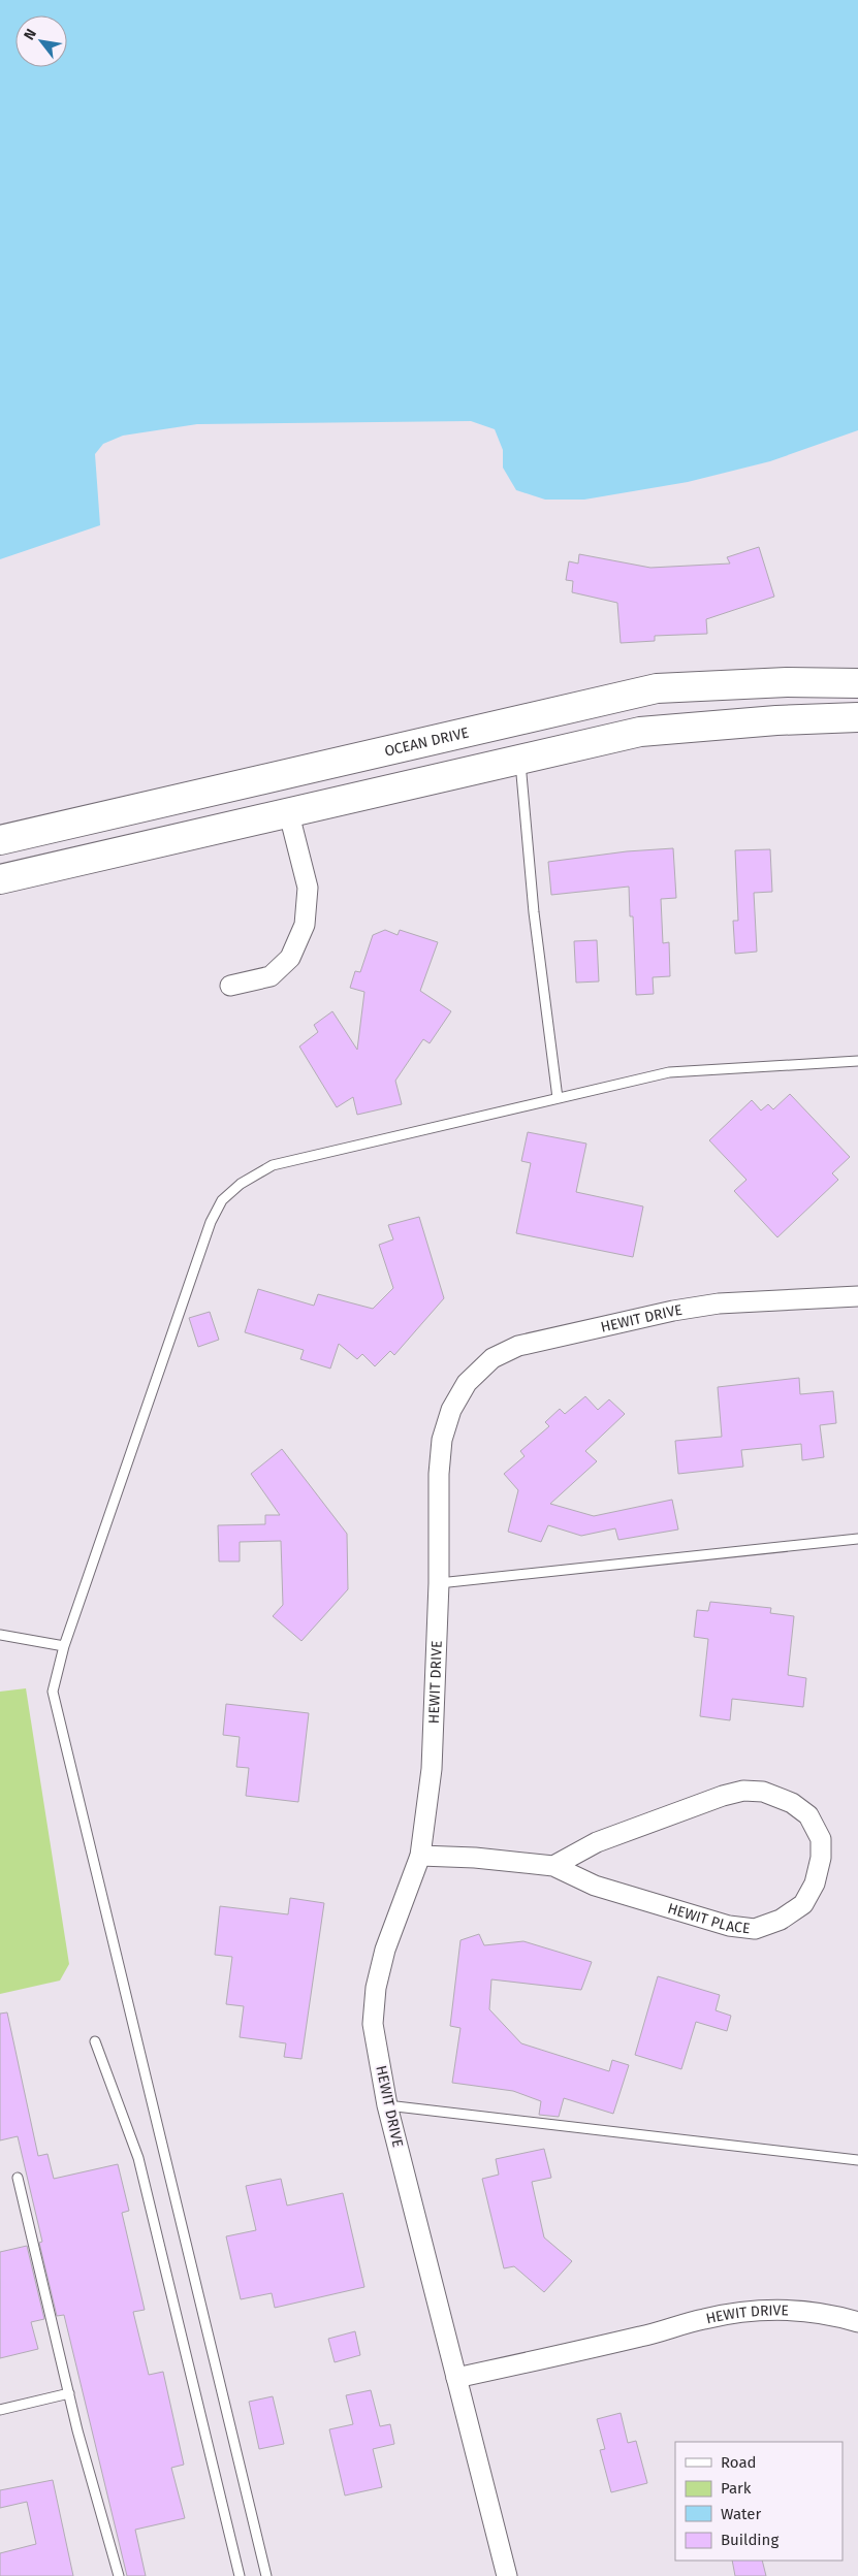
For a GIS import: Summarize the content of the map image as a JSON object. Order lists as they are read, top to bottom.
{
  "streets": {
    "main road": ["OCEAN DRIVE"],
    "street": ["HEWIT DRIVE", "HEWIT PLACE"]
  },
  "crossings": [
    ["HEWIT DRIVE", "HEWIT PLACE"]
  ],
  "legend": [
    "Road",
    "Park",
    "Water",
    "Building"
  ],
  "north": "top left"
}
